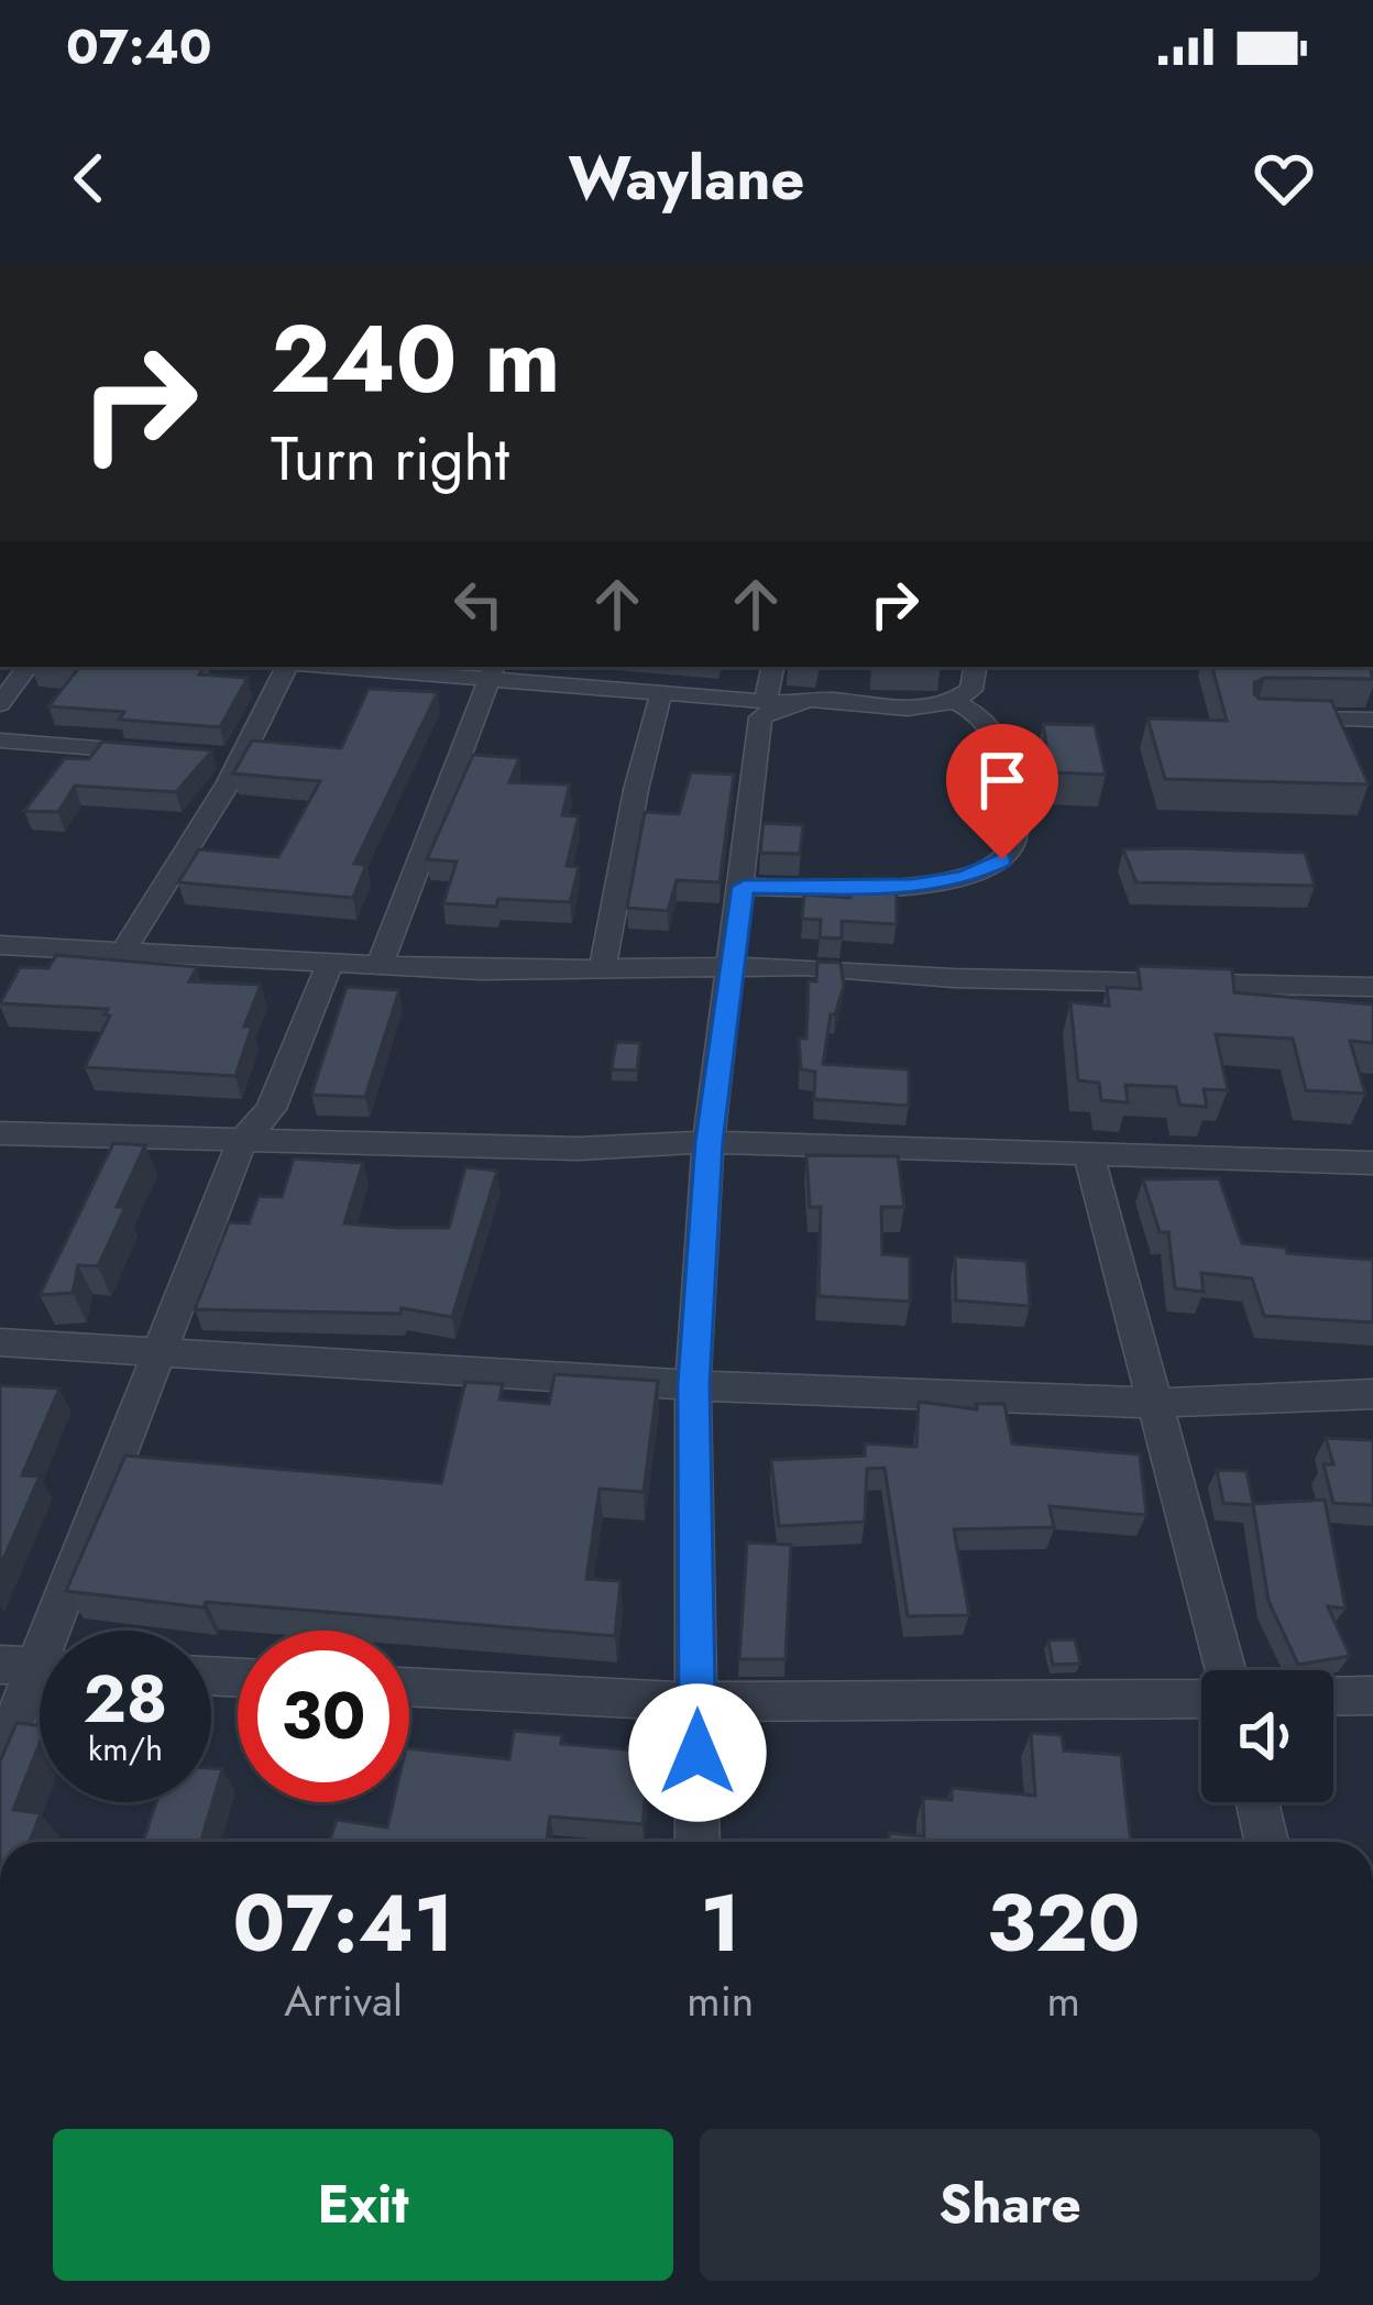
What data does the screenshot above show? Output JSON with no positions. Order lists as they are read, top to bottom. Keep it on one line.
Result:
{"page":{"status":"07:40","header":"Waylane","turn":["240 m","Turn right"],"speed":"28 km/h","limit":"30","eta":["07:41","Arrival","1","min","320","m"],"buttons":["Exit","Share"]}}
